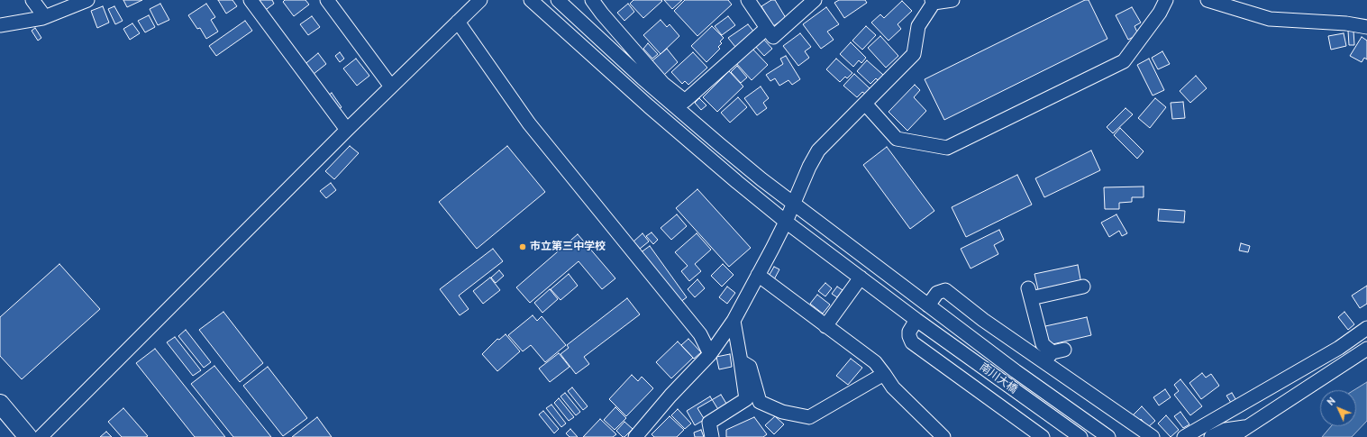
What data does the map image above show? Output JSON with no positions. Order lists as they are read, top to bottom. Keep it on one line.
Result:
{"streets":{"street":["南川大橋"]},"places":["市立第三中学校"],"north":"top left"}
